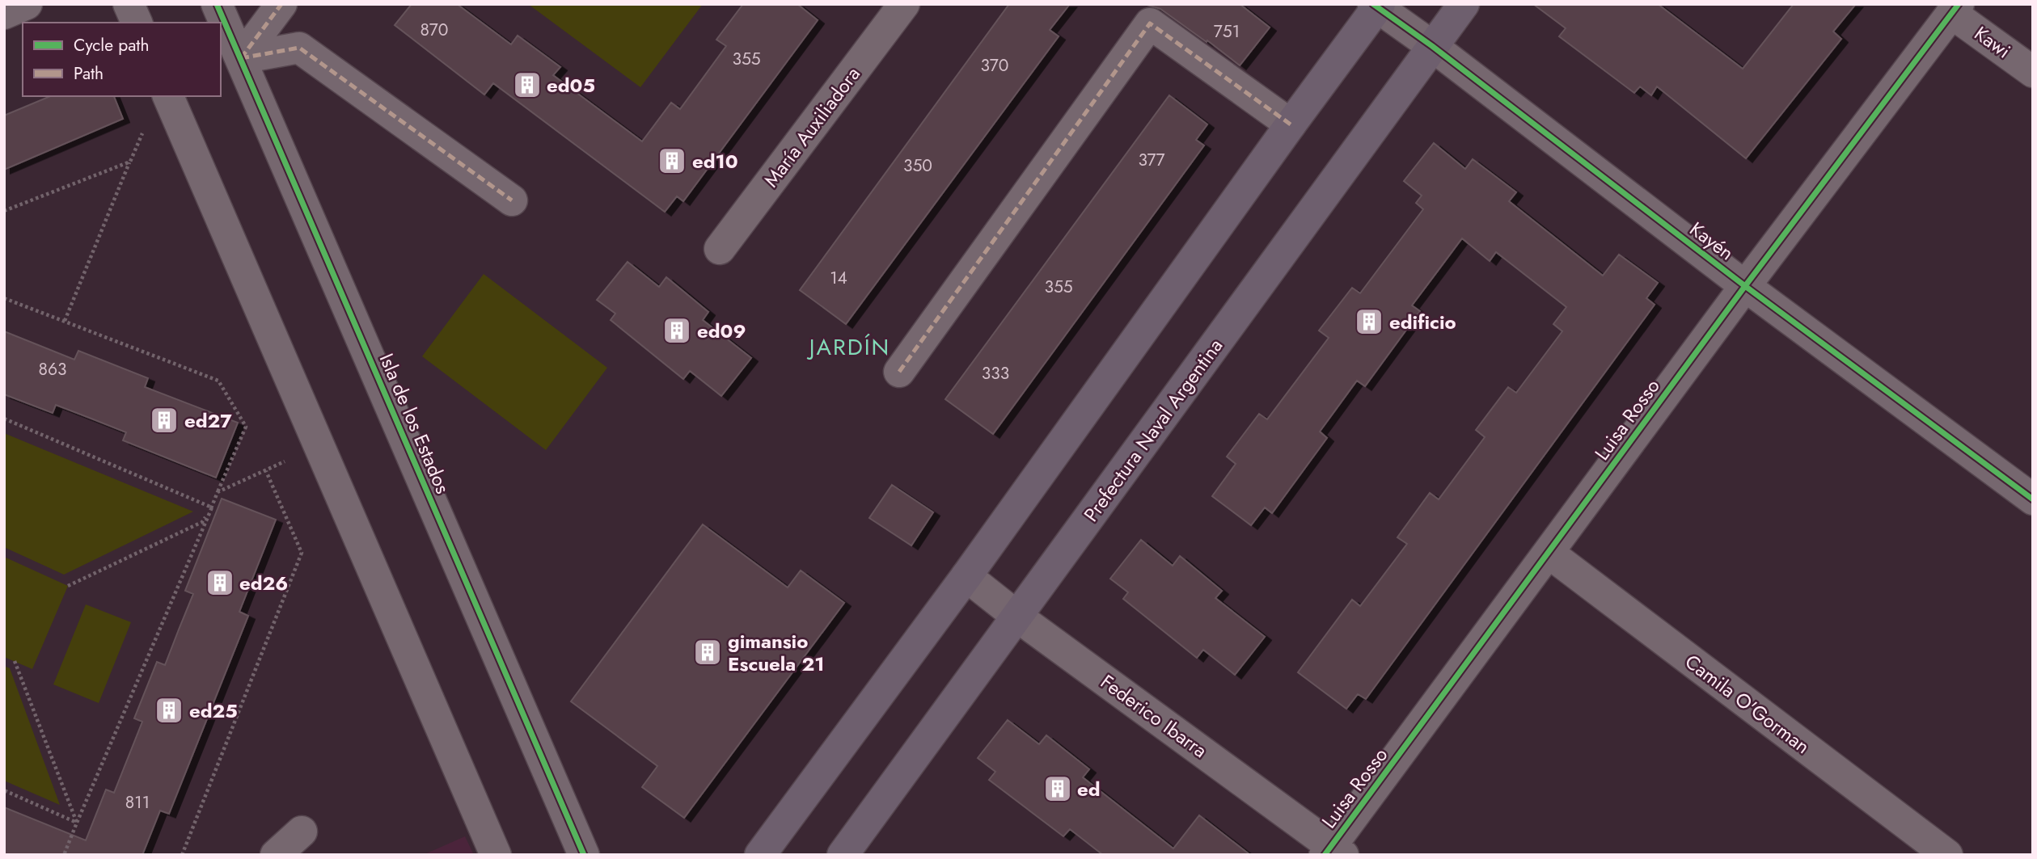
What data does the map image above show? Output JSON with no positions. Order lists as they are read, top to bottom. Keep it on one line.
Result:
{"streets":{"main road":["Prefectura Naval Argentina"],"street":["Kawi","María Auxiliadora","Kayén","Luisa Rosso","Isla de los Estados","Camila O'Gorman","Federico Ibarra"]},"crossings":[["Kawi","Luisa Rosso"],["Kayén","Luisa Rosso"],["Kayén","Prefectura Naval Argentina"],["Luisa Rosso","Camila O'Gorman"],["Luisa Rosso","Federico Ibarra"],["Prefectura Naval Argentina","Federico Ibarra"]],"districts":["JARDÍN"],"places":{"building":["ed05","ed10","edificio","ed09","ed27","ed26","gimansio Escuela 21","ed25","ed"]},"house_numbers":["870","751","355","370","377","350","14","355","863","333","811"],"legend":["Cycle path","Path"]}
